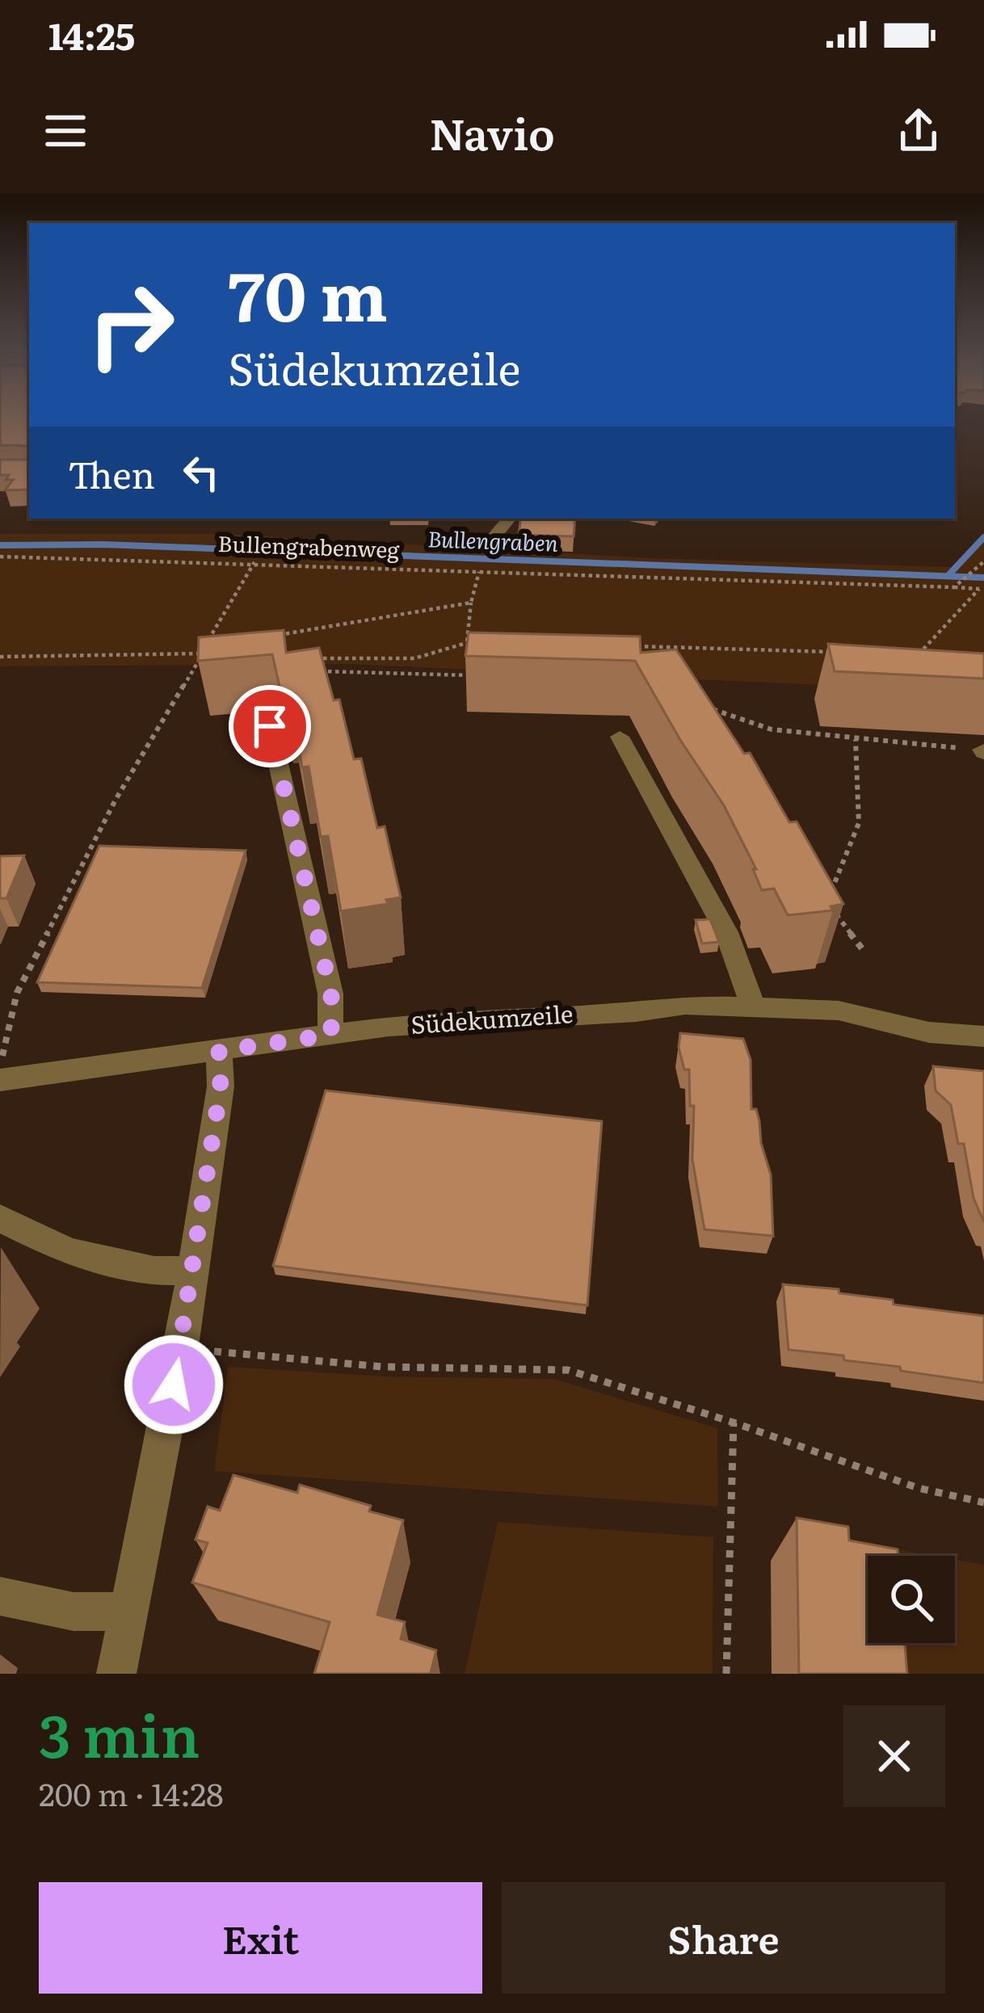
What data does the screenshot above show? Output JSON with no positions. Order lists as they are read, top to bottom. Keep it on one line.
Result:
{"streets":{"street":["Südekumzeile"],"path":["Bullengrabenweg"]},"water":["Bullengraben"],"page":{"status":"14:25","header":"Navio","turn":["70 m","Südekumzeile"],"then":"Then","heading":["3 min","200 m · 14:28"],"buttons":["Exit","Share"]}}
